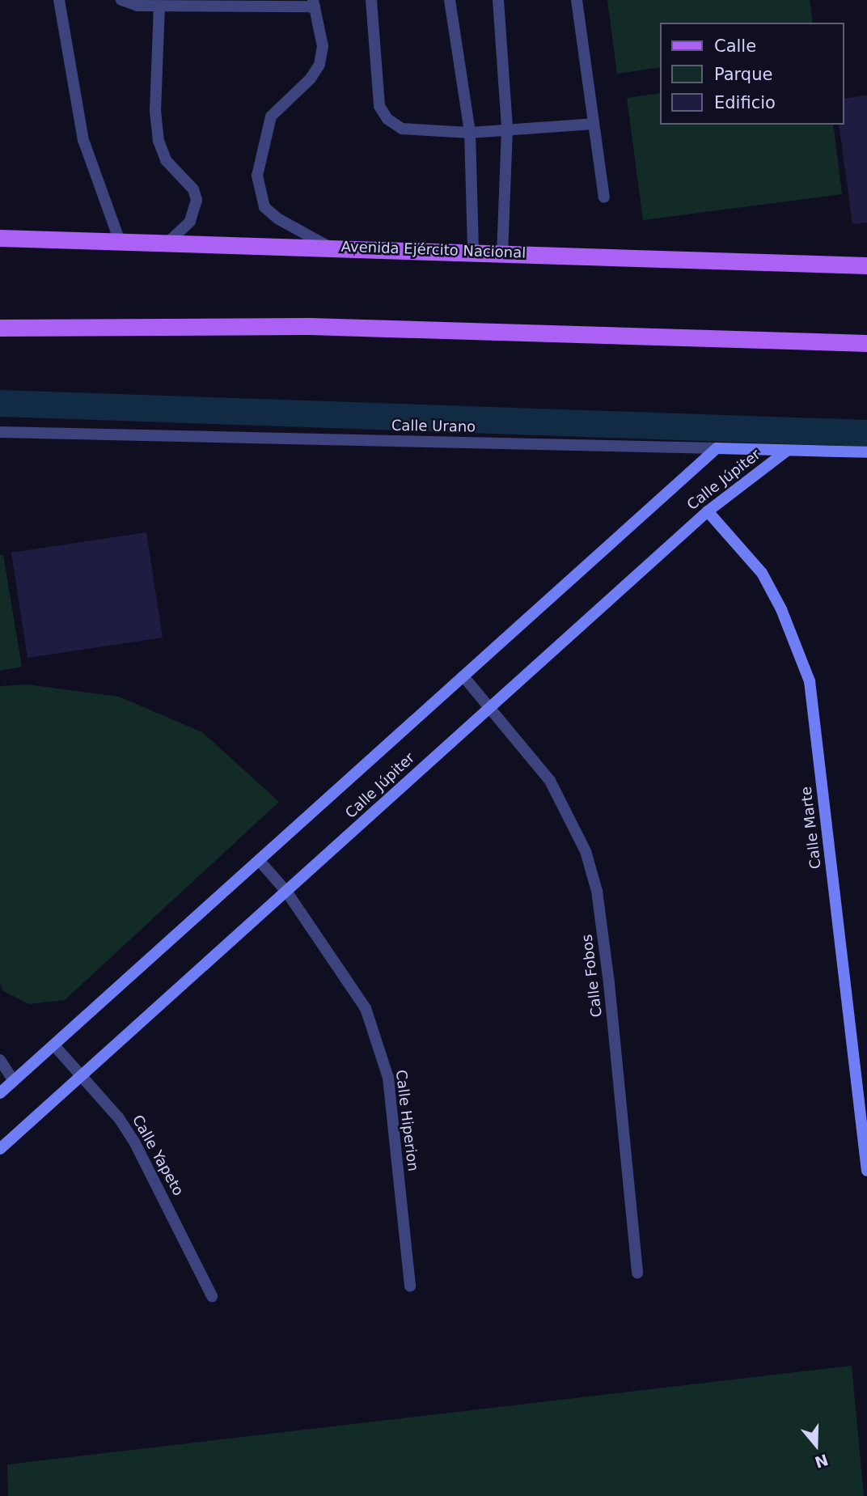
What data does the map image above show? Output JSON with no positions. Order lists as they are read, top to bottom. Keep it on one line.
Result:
{"streets":{"main road":["Avenida Ejército Nacional"],"street":["Calle Urano","Calle Júpiter","Calle Marte","Calle Fobos","Calle Hiperion","Calle Yapeto"]},"crossings":[["Calle Urano","Calle Júpiter"],["Calle Júpiter","Calle Marte"],["Calle Júpiter","Calle Fobos"],["Calle Júpiter","Calle Hiperion"],["Calle Júpiter","Calle Yapeto"]],"legend":["Calle","Parque","Edificio"],"north":"bottom"}
